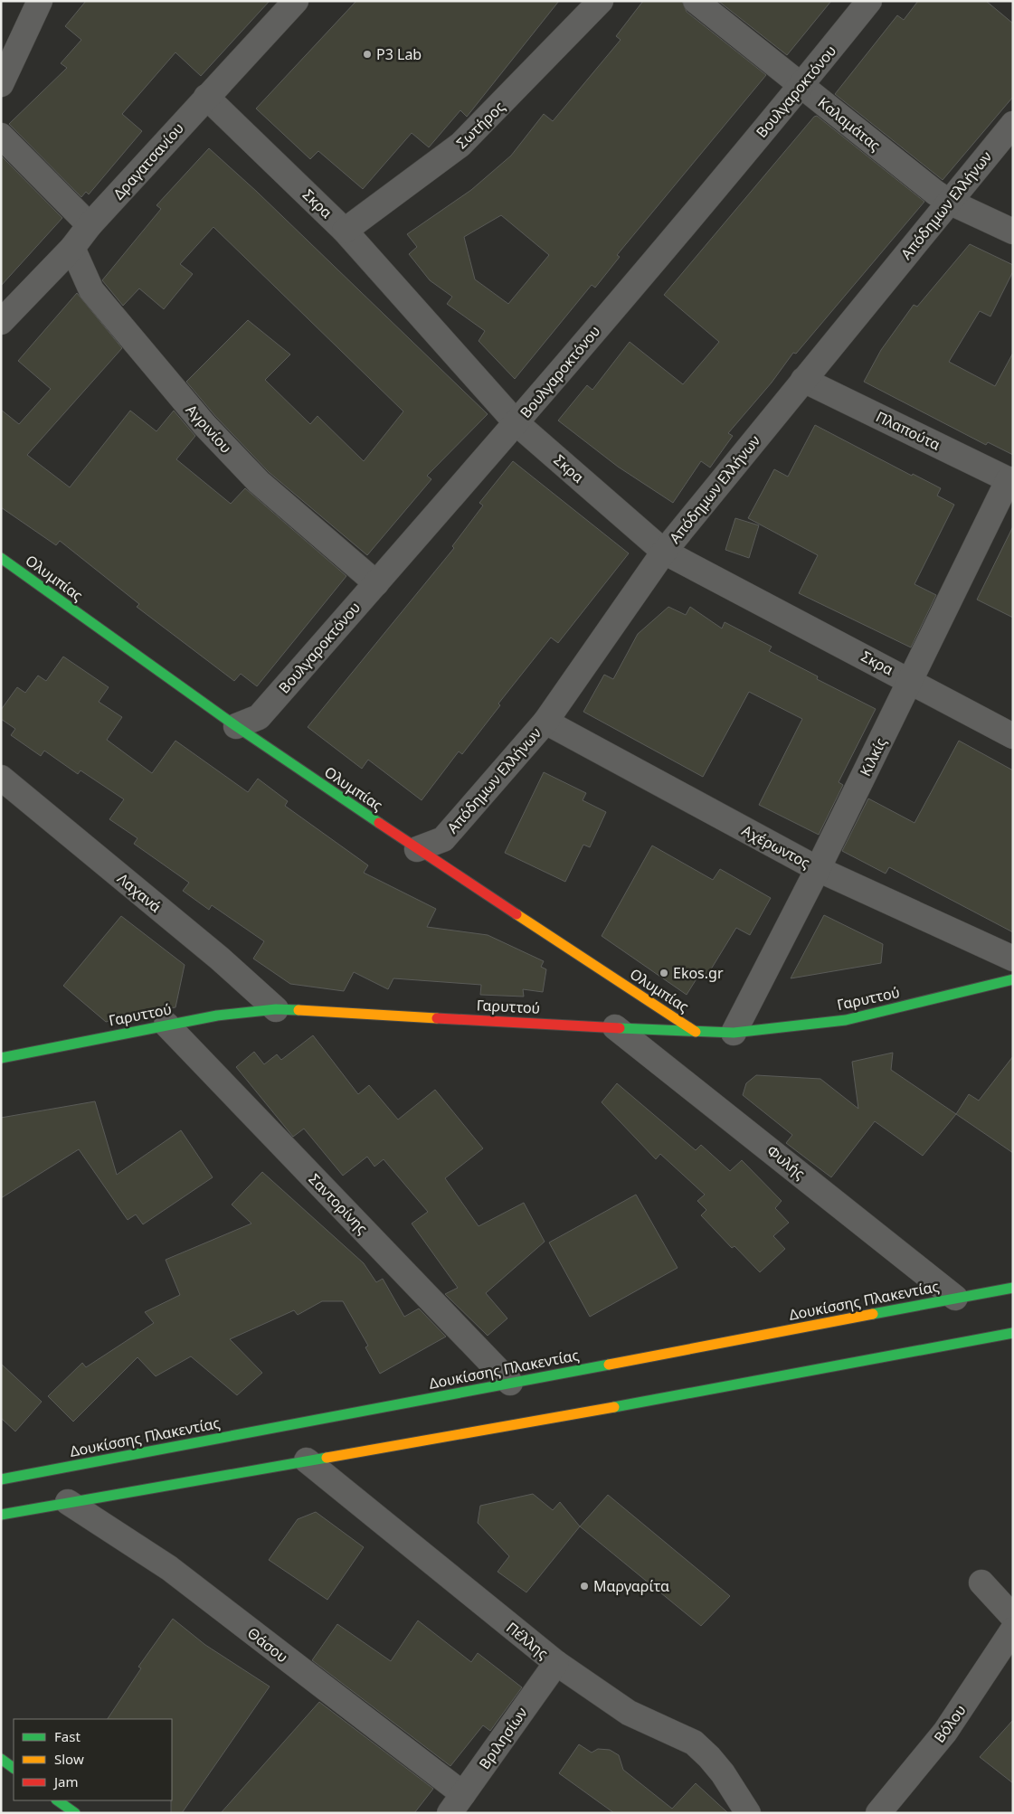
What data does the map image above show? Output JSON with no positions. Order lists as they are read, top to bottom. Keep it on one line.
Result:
{"streets":{"main road":["Ολυμπίας","Γαρυττού","Δουκίσσης Πλακεντίας"],"street":["Βουλγαροκτόνου","Καλαμάτας","Σωτήρος","Δραγατσανίου","Σκρα","Απόδημων Ελλήνων","Αγρινίου","Πλαπούτα","Κιλκίς","Αχέρωντος","Λαχανά","Φυλής","Σαντορίνης","Πέλλης","Θάσου","Βόλου","Βριλησίων"]},"crossings":[["Βουλγαροκτόνου","Καλαμάτας"],["Βουλγαροκτόνου","Σκρα"],["Βουλγαροκτόνου","Αγρινίου"],["Βουλγαροκτόνου","Ολυμπίας"],["Καλαμάτας","Απόδημων Ελλήνων"],["Σωτήρος","Σκρα"],["Δραγατσανίου","Σκρα"],["Δραγατσανίου","Αγρινίου"],["Σκρα","Απόδημων Ελλήνων"],["Σκρα","Κιλκίς"],["Απόδημων Ελλήνων","Πλαπούτα"],["Απόδημων Ελλήνων","Ολυμπίας"],["Απόδημων Ελλήνων","Αχέρωντος"],["Πλαπούτα","Κιλκίς"],["Ολυμπίας","Γαρυττού"],["Κιλκίς","Αχέρωντος"],["Κιλκίς","Γαρυττού"],["Λαχανά","Γαρυττού"],["Γαρυττού","Φυλής"],["Γαρυττού","Σαντορίνης"],["Φυλής","Δουκίσσης Πλακεντίας"],["Σαντορίνης","Δουκίσσης Πλακεντίας"],["Πέλλης","Βριλησίων"],["Θάσου","Βριλησίων"]],"places":["P3 Lab","Ekos.gr","Μαργαρίτα"],"legend":["Fast","Slow","Jam"]}
